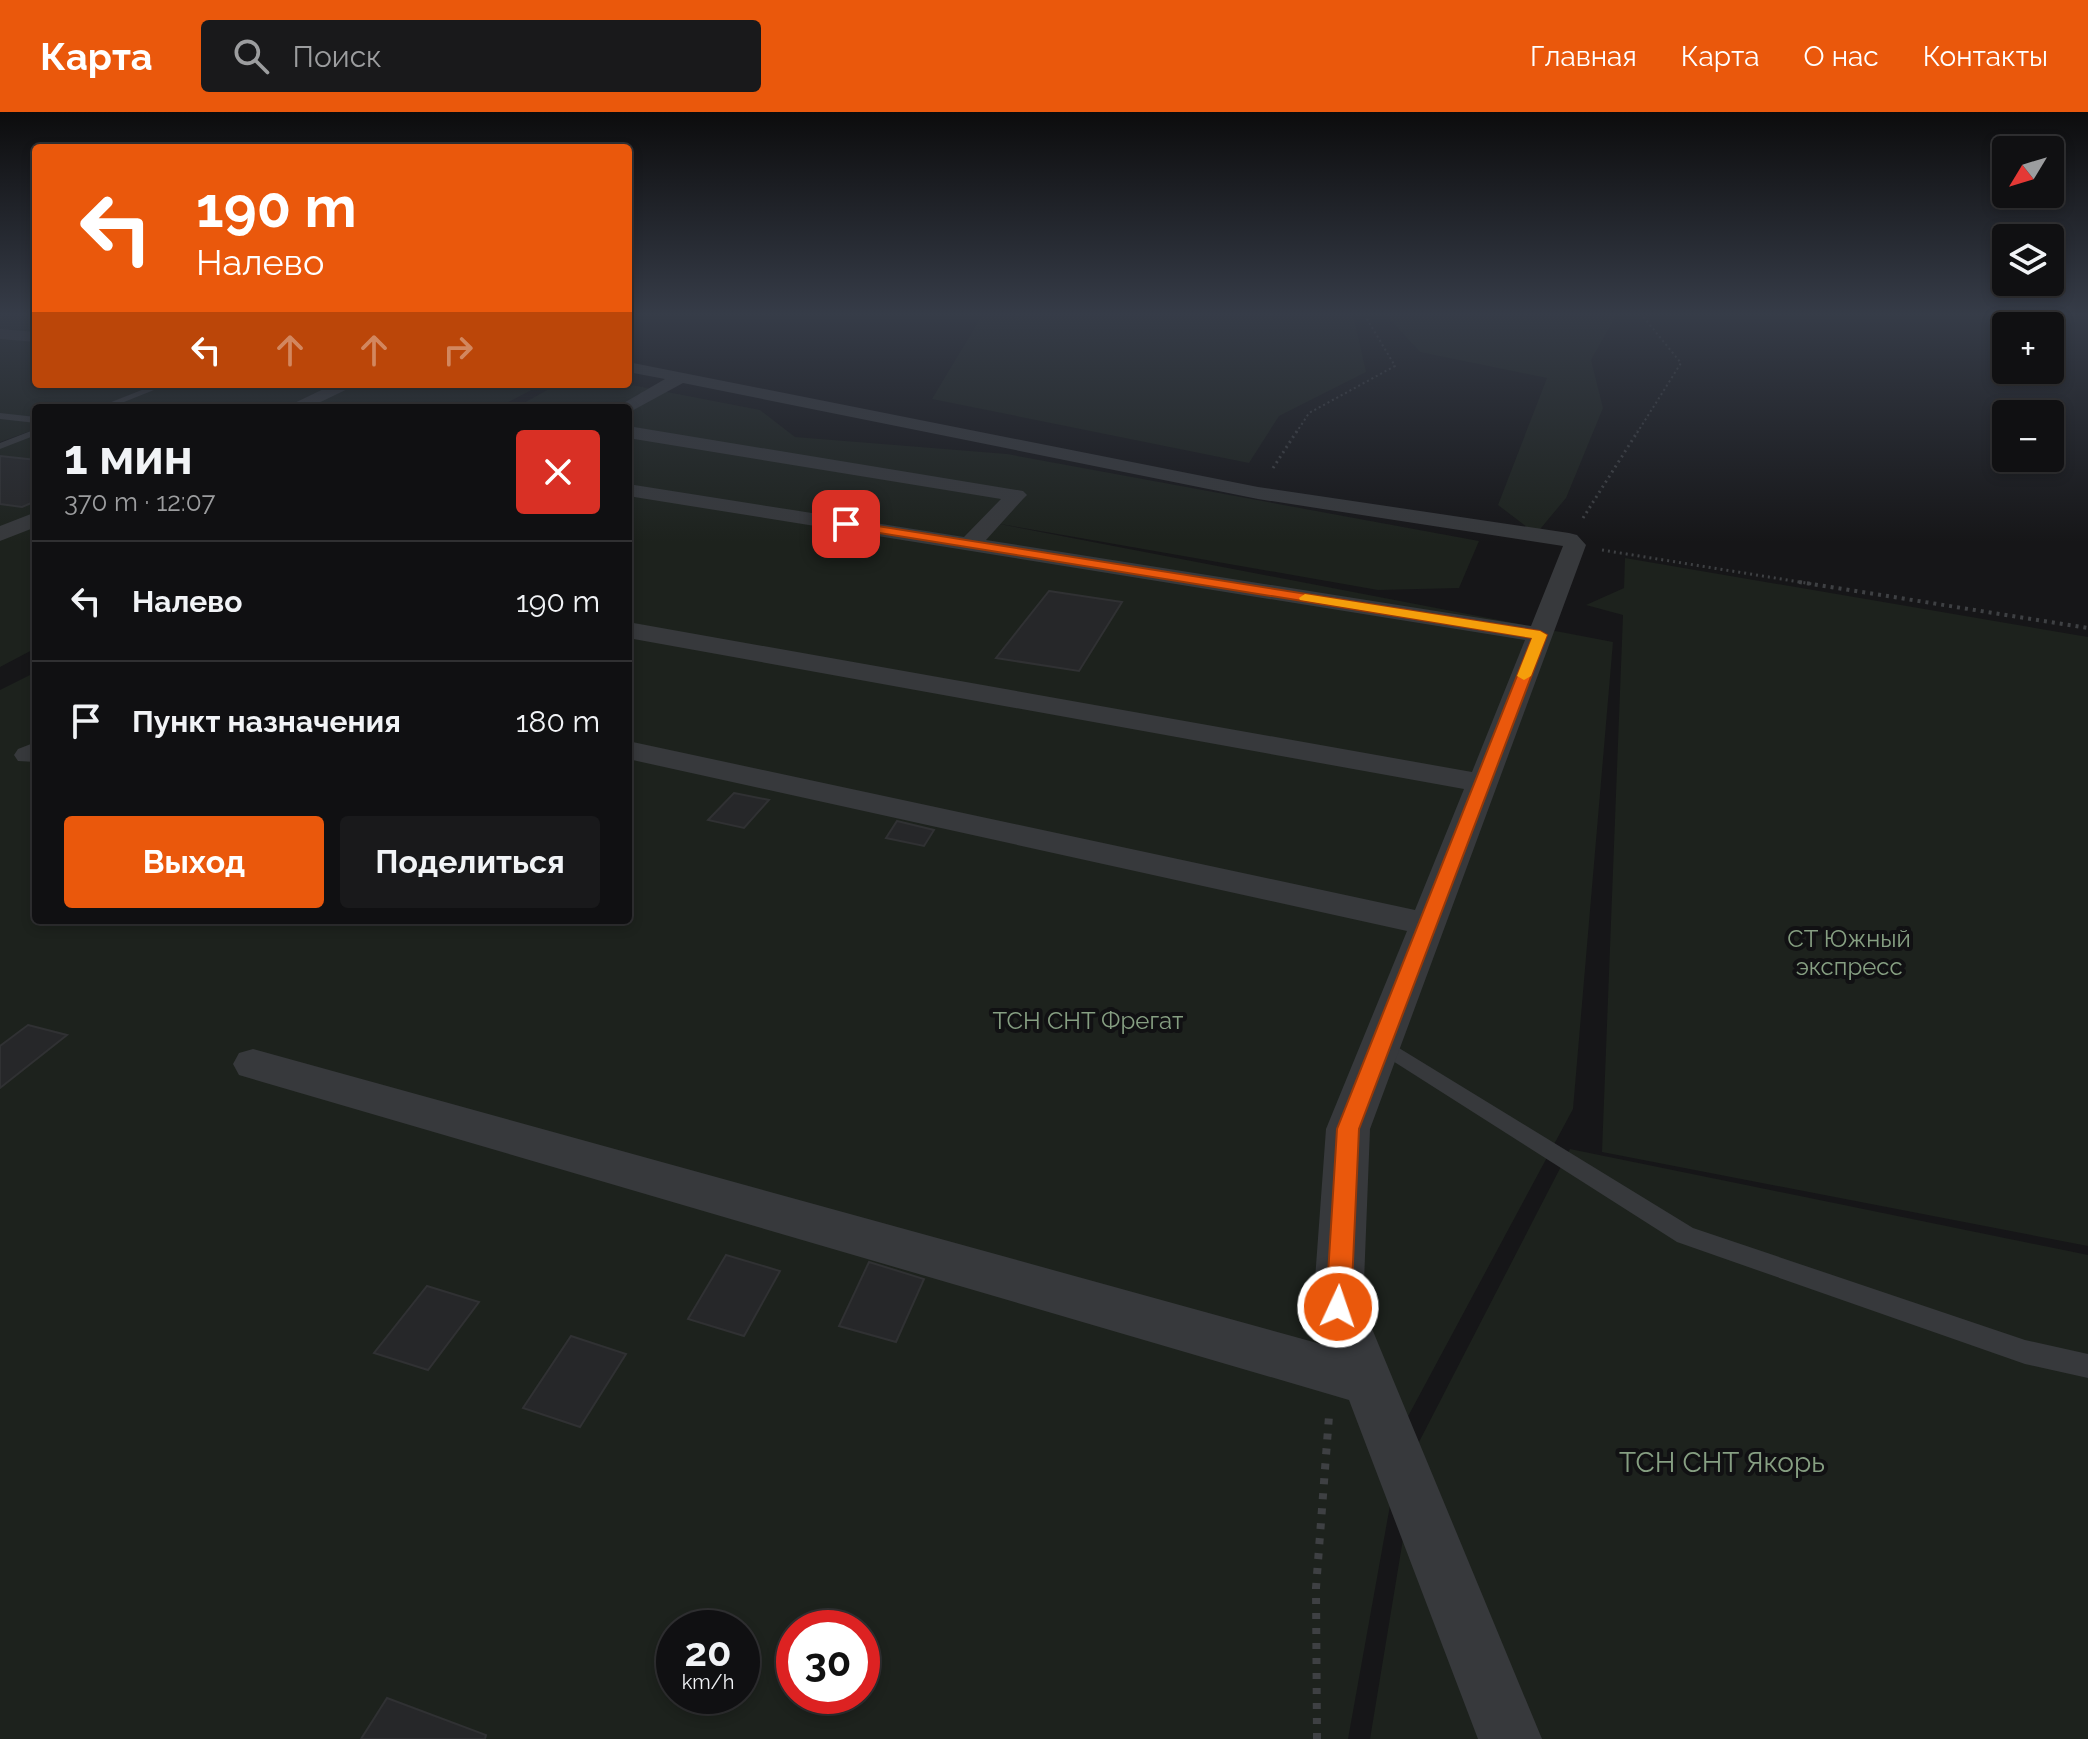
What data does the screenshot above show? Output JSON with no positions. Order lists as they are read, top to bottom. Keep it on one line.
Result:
{"parks":["СТ Южный экспресс","ТСН СНТ Фрегат","ТСН СНТ Якорь"],"north":"bottom left","page":{"header":"Карта","search":"Поиск","nav":["Главная","Карта","О нас","Контакты"],"map_buttons":["+","−"],"turn":["190 m","Налево"],"heading":["1 мин","370 m · 12:07"],"list":[{"name":"Налево","value":"190 m"},{"name":"Пункт назначения","value":"180 m"}],"buttons":["Выход","Поделиться"],"speed":"20 km/h","limit":"30"}}
